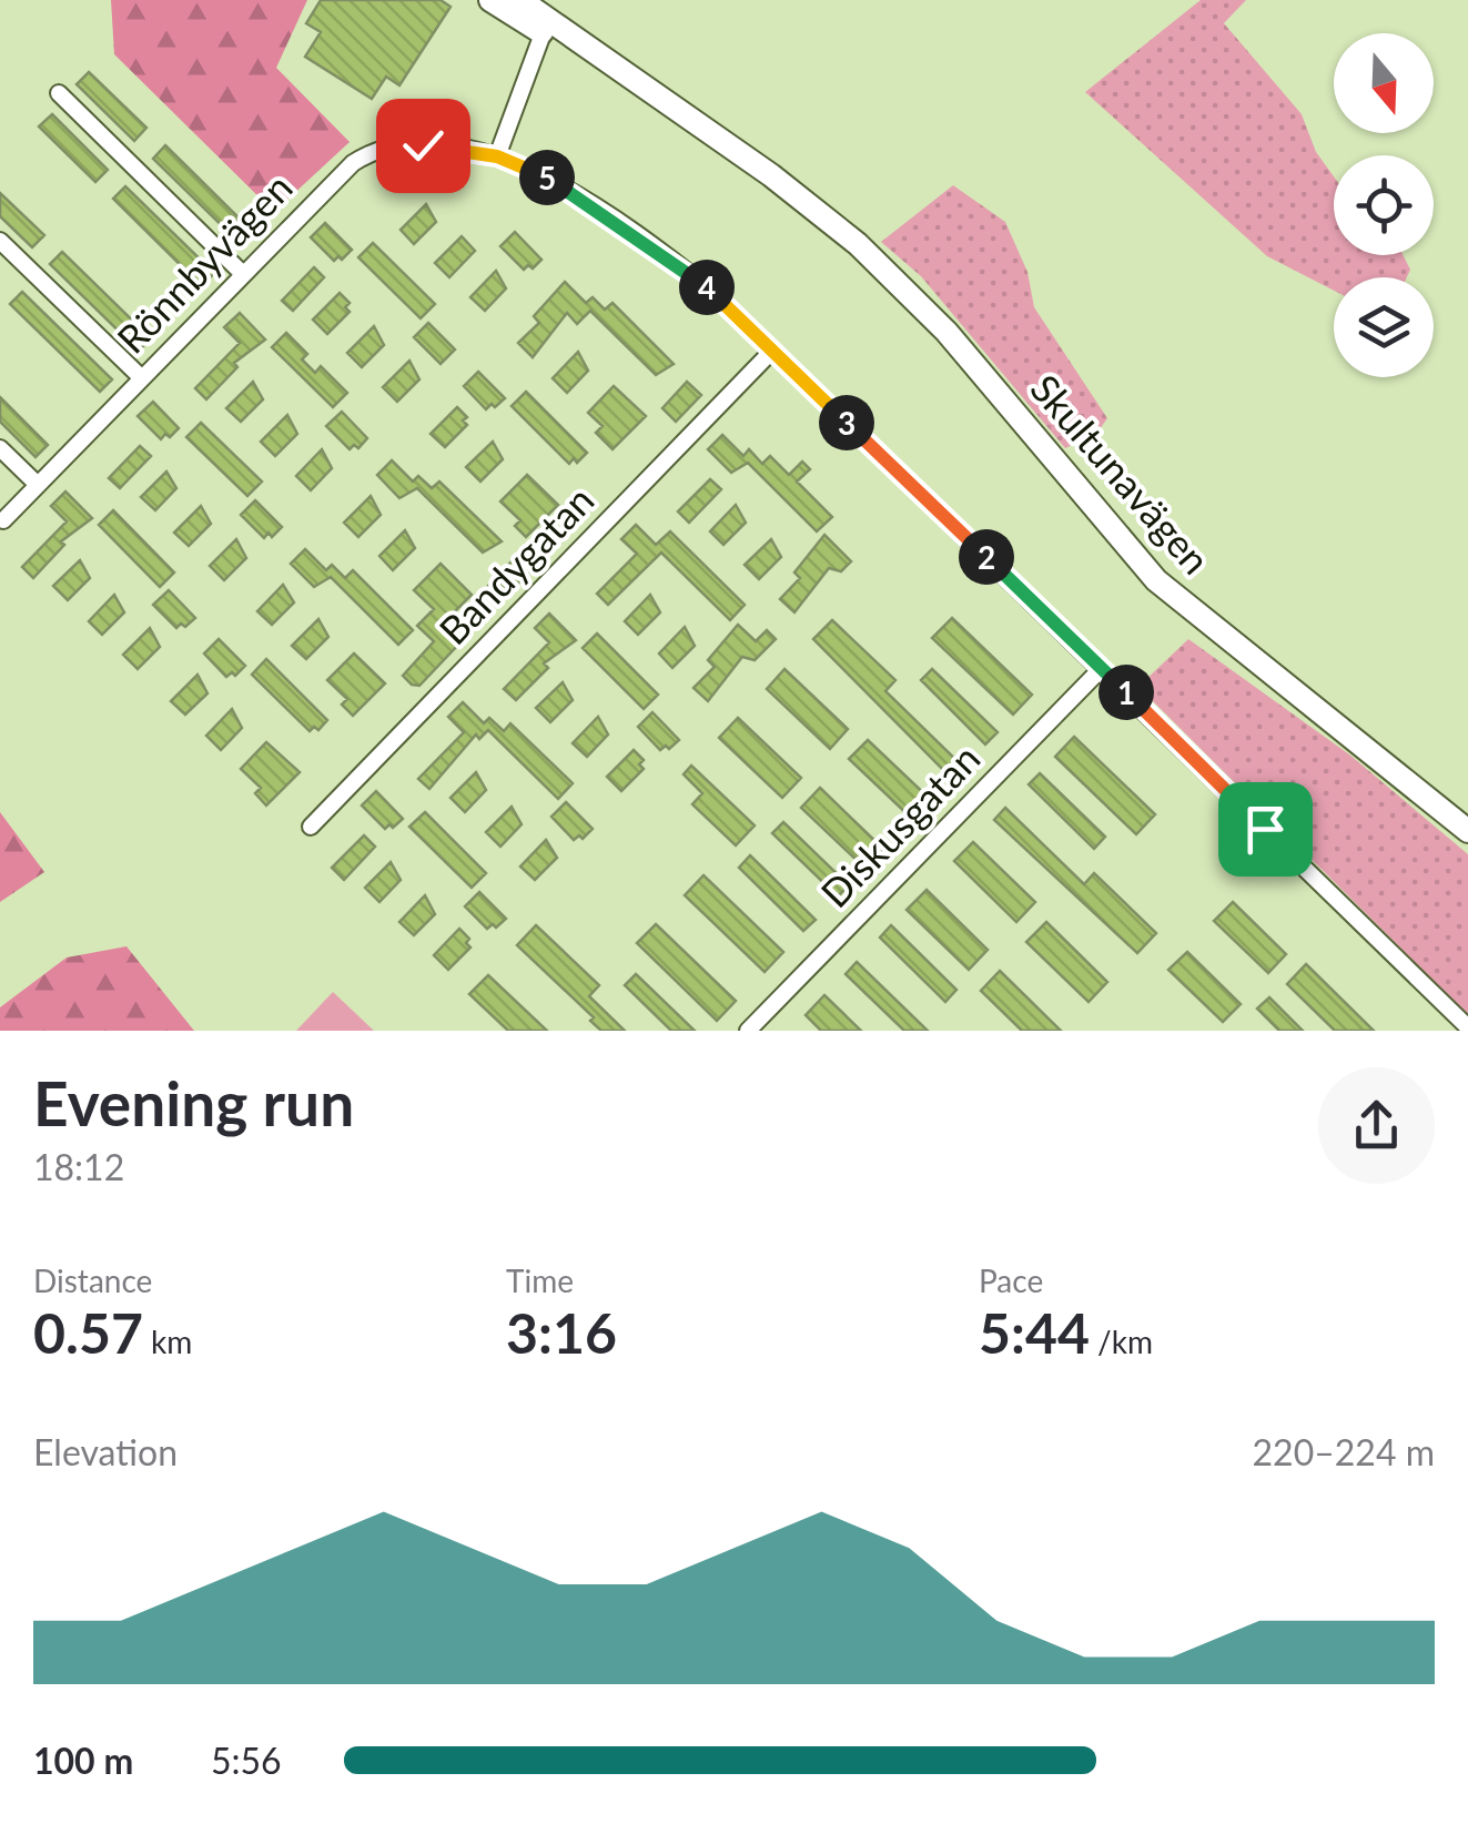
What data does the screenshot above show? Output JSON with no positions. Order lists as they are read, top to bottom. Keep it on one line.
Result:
{"streets":{"main road":["Skultunavägen"],"street":["Rönnbyvägen","Bandygatan","Diskusgatan"]},"crossings":[["Rönnbyvägen","Bandygatan"],["Rönnbyvägen","Diskusgatan"]],"north":"bottom","page":{"pins":["5","4","3","2","1"],"heading":["Evening run","18:12"],"stats":[["Distance","0.57 km"],["Time","3:16"],["Pace","5:44 /km"]],"chart":["Elevation","220–224 m"],"list":[{"name":"100 m","note":"5:56"}]}}
